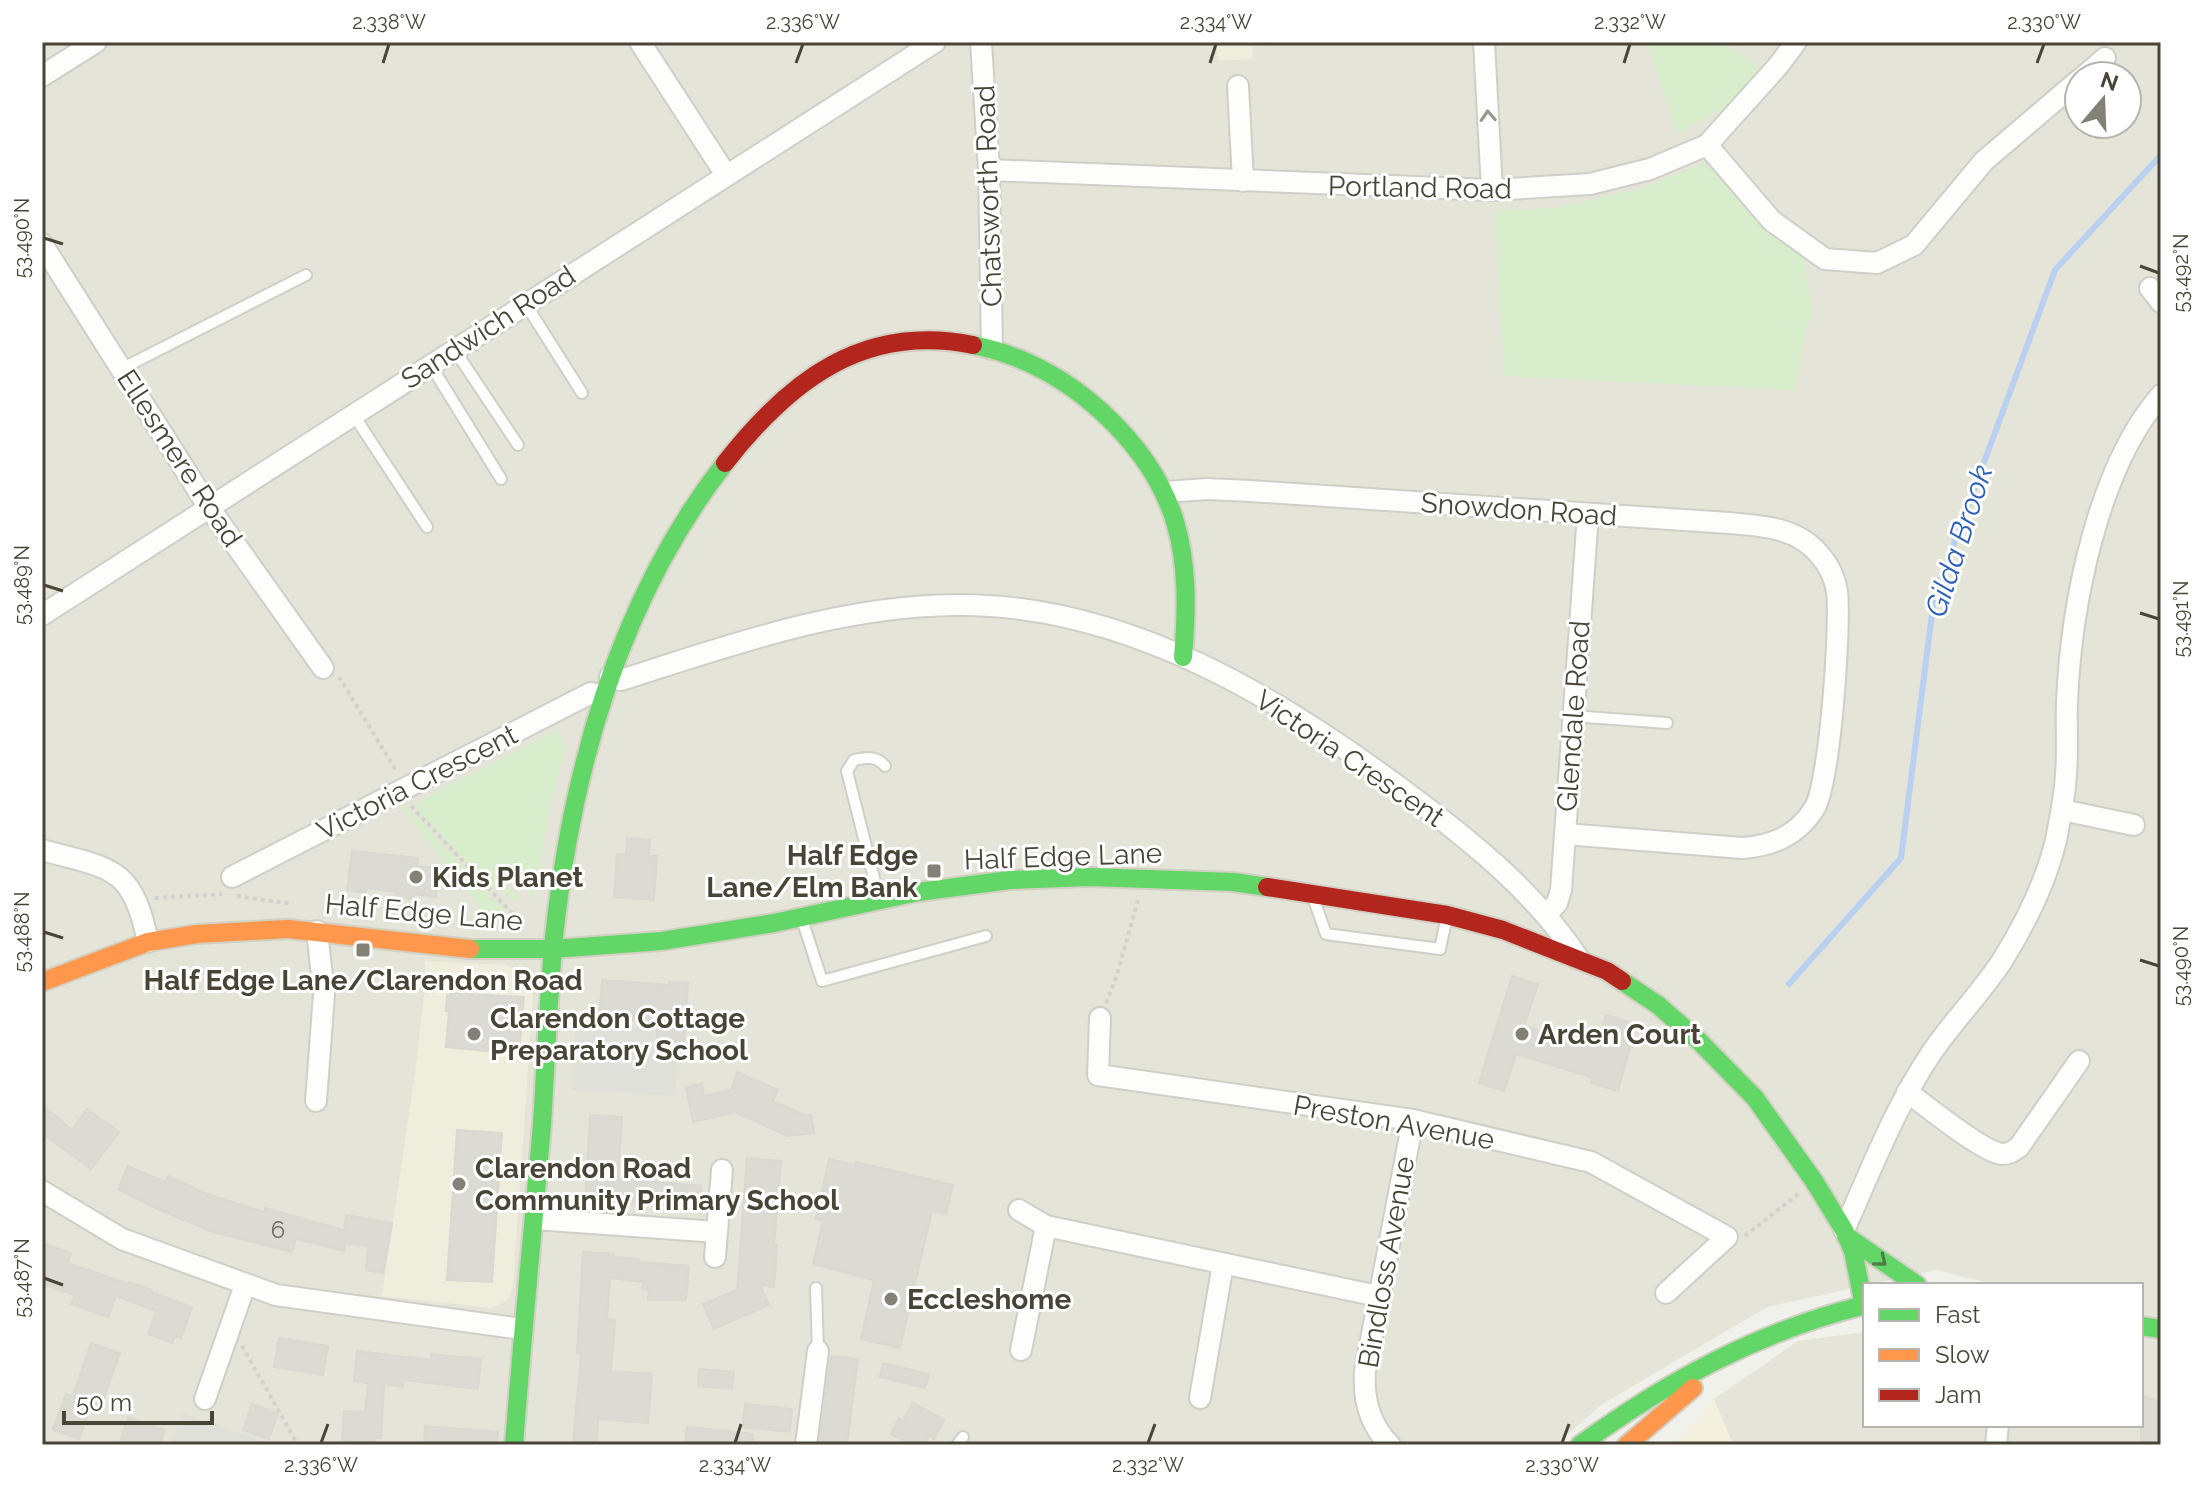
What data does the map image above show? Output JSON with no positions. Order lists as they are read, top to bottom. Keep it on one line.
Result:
{"streets":{"main road":["Half Edge Lane"],"street":["Portland Road","Chatsworth Road","Sandwich Road","Ellesmere Road","Snowdon Road","Glendale Road","Victoria Crescent","Preston Avenue","Bindloss Avenue"]},"crossings":[["Portland Road","Chatsworth Road"],["Sandwich Road","Ellesmere Road"],["Snowdon Road","Glendale Road"],["Glendale Road","Victoria Crescent"],["Victoria Crescent","Half Edge Lane"],["Preston Avenue","Bindloss Avenue"]],"water":["Gilda Brook"],"places":{"transit":["Half Edge Lane/Elm Bank","Half Edge Lane/Clarendon Road"],"other":["Kids Planet","Clarendon Cottage Preparatory School","Arden Court","Clarendon Road Community Primary School","Eccleshome"]},"house_numbers":["6"],"legend":["Fast","Slow","Jam"],"scale_bar":"50 m","north":"top","coordinates":["2.338°W","2.336°W","2.334°W","2.332°W","2.330°W","53.490°N","53.492°N","53.489°N","53.491°N","53.488°N","53.487°N"]}
